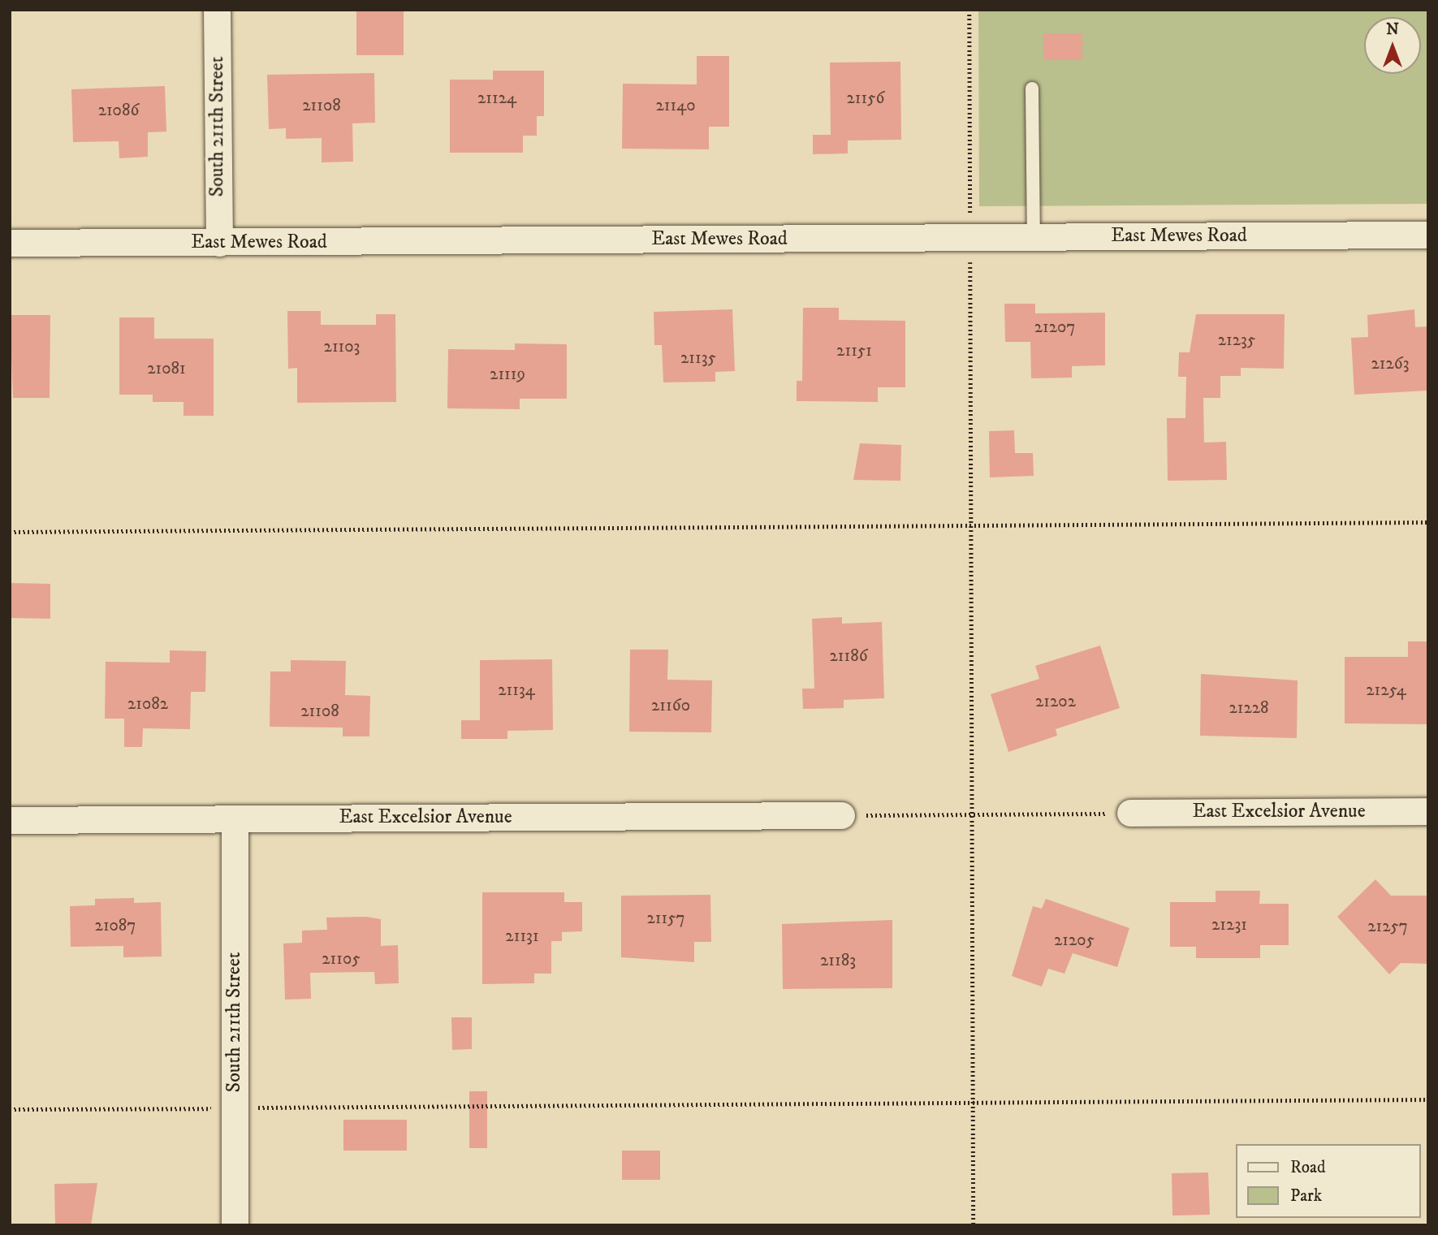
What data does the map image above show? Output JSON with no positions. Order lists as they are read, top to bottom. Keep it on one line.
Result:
{"streets":{"street":["South 211th Street","East Mewes Road","East Excelsior Avenue"]},"crossings":[["South 211th Street","East Mewes Road"],["South 211th Street","East Excelsior Avenue"]],"house_numbers":["21124","21156","21108","21140","21086","21207","21235","21103","21151","21135","21263","21081","21119","21186","21134","21254","21202","21082","21160","21228","21108","21157","21231","21087","21257","21131","21205","21105","21183"],"legend":["Road","Park"],"north":"top"}
